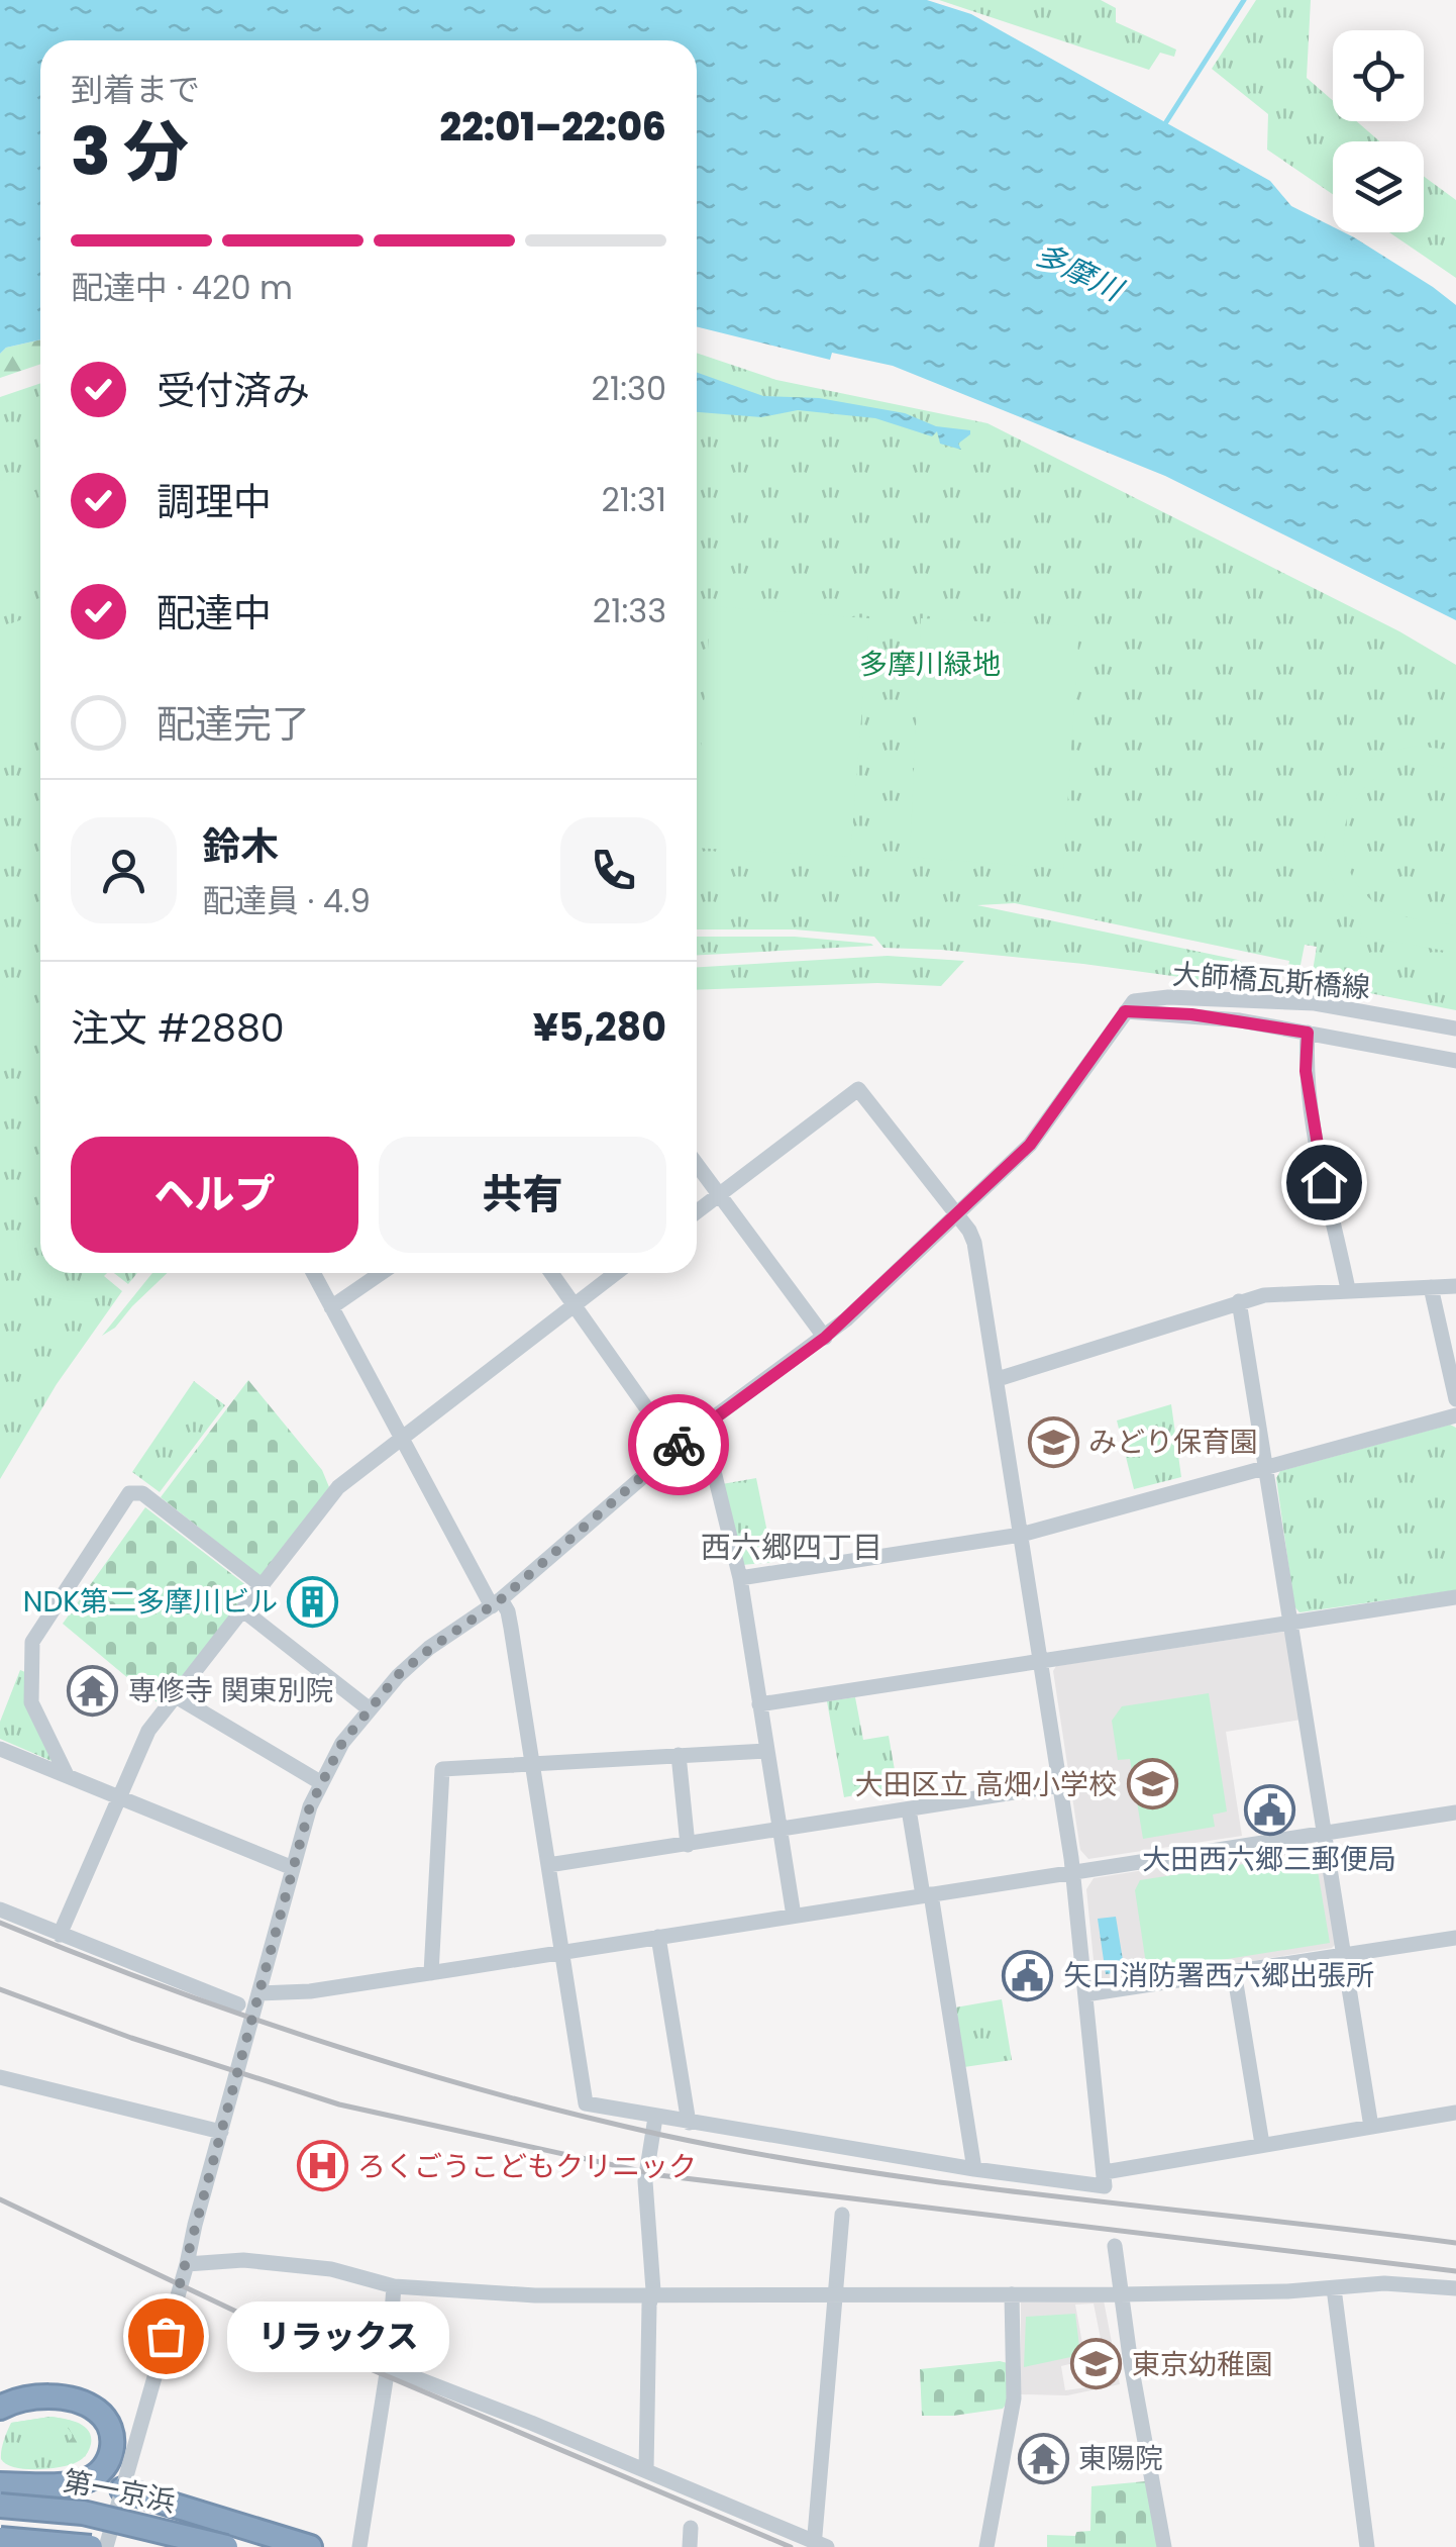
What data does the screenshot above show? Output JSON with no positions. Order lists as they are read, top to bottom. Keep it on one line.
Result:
{"streets":{"highway":["第一京浜"],"street":["大師橋瓦斯橋線"]},"districts":["西六郷四丁目"],"water":["多摩川"],"parks":["多摩川緑地"],"places":{"school or university":["みどり保育園","大田区立 高畑小学校","東京幼稚園"],"building":["NDK第二多摩川ビル"],"temple":["専修寺 関東別院","東陽院"],"public building":["大田西六郷三郵便局","矢口消防署西六郷出張所"],"hospital":["ろくごうこどもクリニック"],"other":["リラックス"]},"page":{"heading":["3 分","到着まで","22:01–22:06"],"panel":["鈴木","配達員 · 4.9","注文 #2880","¥5,280"],"bar":"配達中 · 420 m","list":[["受付済み","21:30"],["調理中","21:31"],["配達中","21:33"],"配達完了"],"buttons":["ヘルプ","共有"],"bubble":"リラックス"}}
